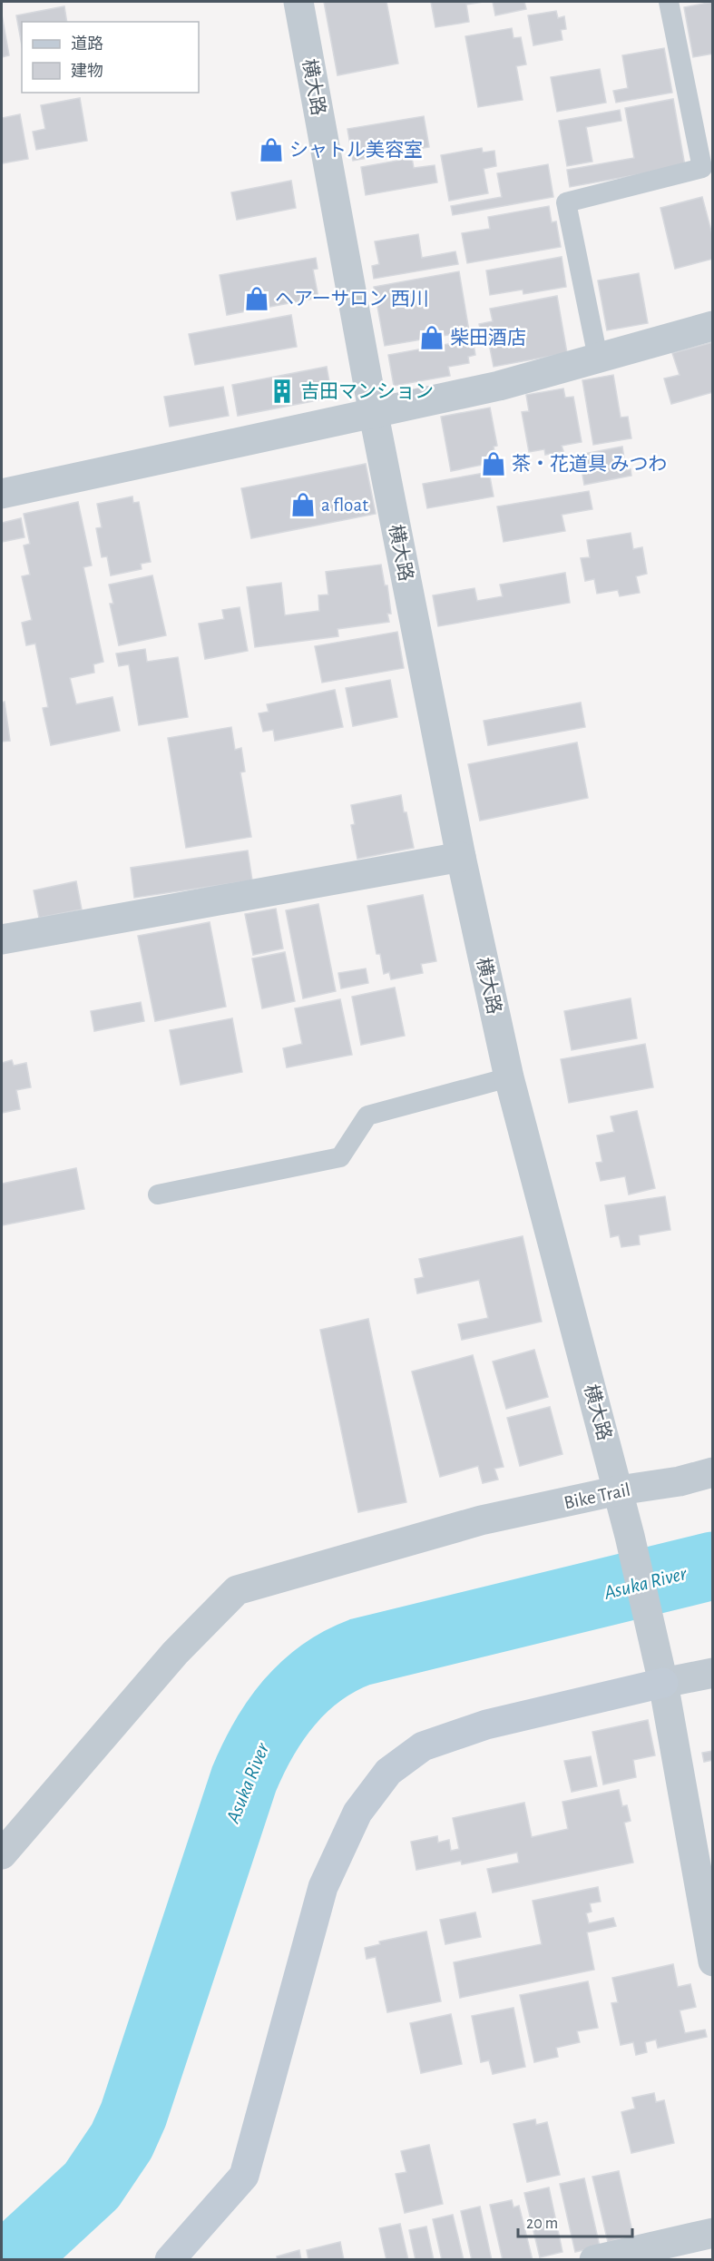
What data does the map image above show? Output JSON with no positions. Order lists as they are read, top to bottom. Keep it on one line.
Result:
{"streets":{"street":["横大路","Bike Trail"]},"crossings":[["横大路","Bike Trail"]],"water":["Asuka River"],"places":{"shop":["シャトル美容室","ヘアーサロン 西川","柴田酒店","茶・花道具 みつわ","a float"],"building":["吉田マンション"]},"legend":["道路","建物"],"scale_bar":"20 m"}
